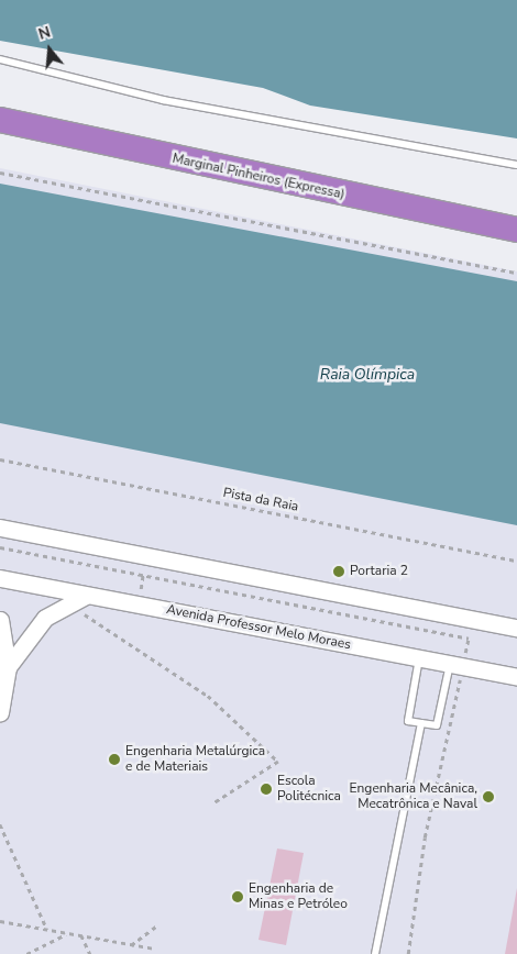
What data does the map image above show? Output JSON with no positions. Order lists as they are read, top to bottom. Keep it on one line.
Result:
{"streets":{"highway":["Marginal Pinheiros (Expressa)"],"street":["Avenida Professor Melo Moraes"],"path":["Pista da Raia"]},"water":["Raia Olímpica"],"places":["Portaria 2","Engenharia Metalúrgica e de Materiais","Escola Politécnica","Engenharia Mecânica, Mecatrônica e Naval","Engenharia de Minas e Petróleo"],"north":"top"}
